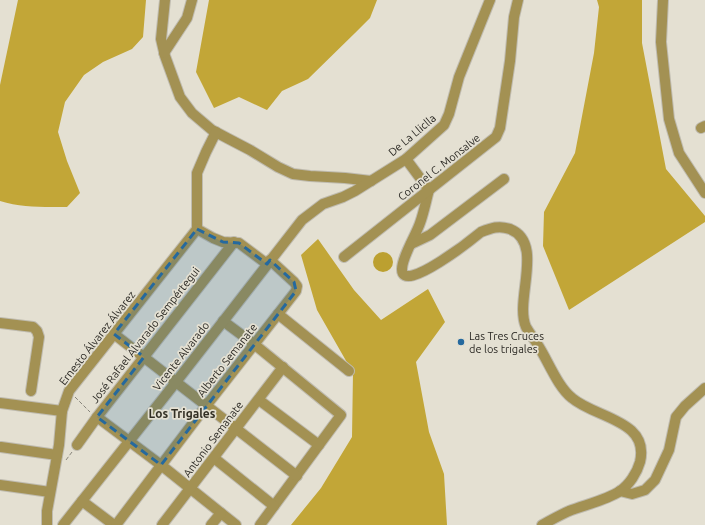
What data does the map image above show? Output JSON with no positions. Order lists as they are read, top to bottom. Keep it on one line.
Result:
{"streets":{"street":["De La Lliclla","Coronel C. Monsalve","José Rafael Alvarado Sempértegui","Ernesto Álvarez Álvarez","Vicente Alvarado","Alberto Semanate","Antonio Semanate"]},"crossings":[["De La Lliclla","Vicente Alvarado"],["Vicente Alvarado","Alberto Semanate"]],"districts":["Los Trigales"],"places":["Las Tres Cruces de los trigales"]}
